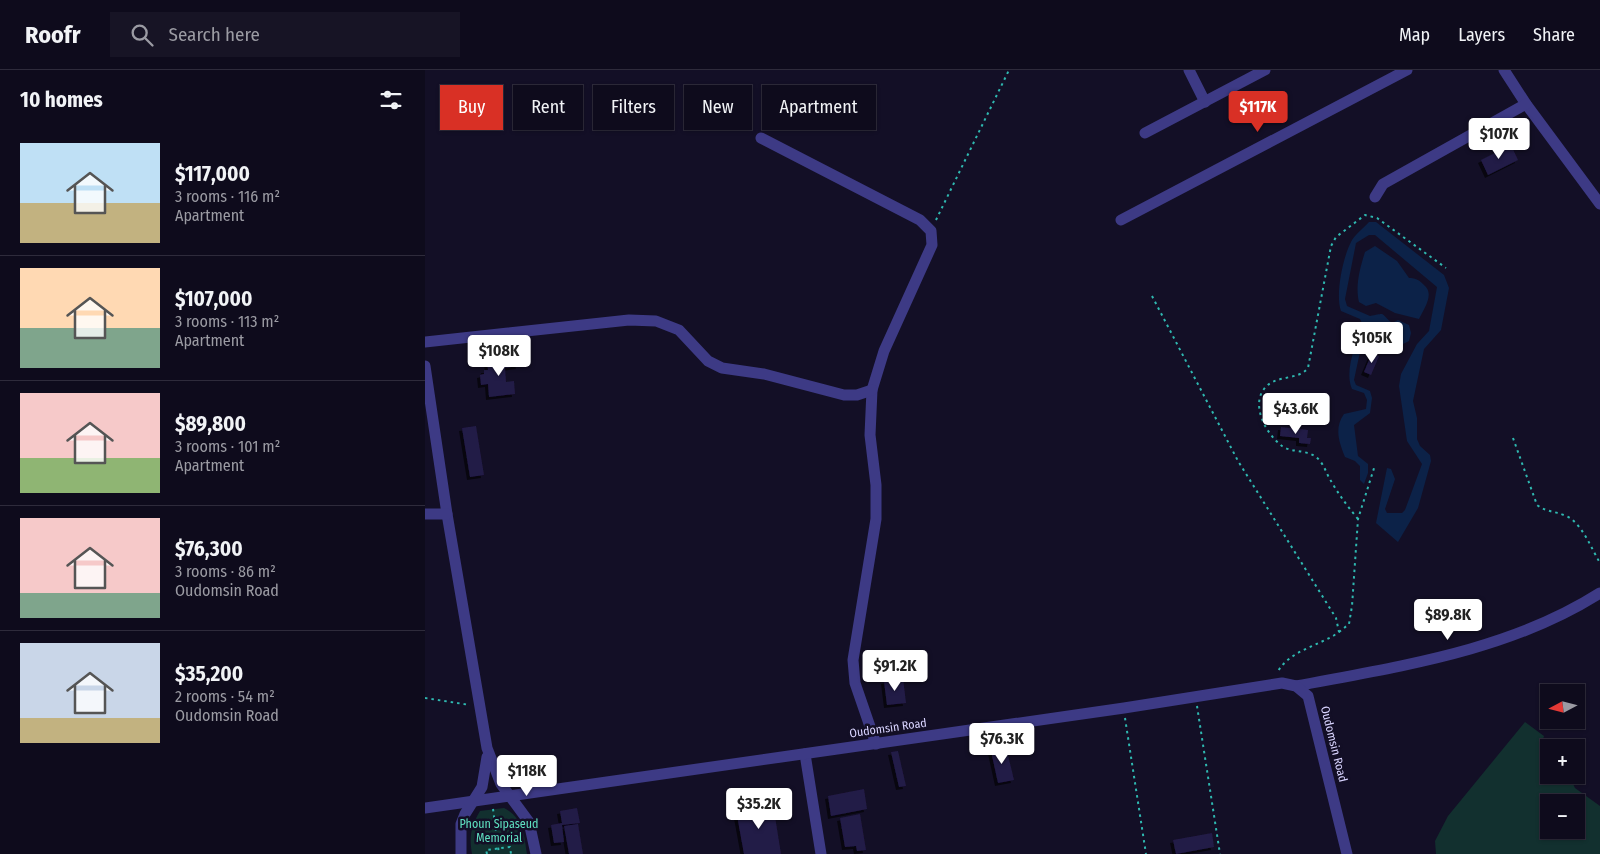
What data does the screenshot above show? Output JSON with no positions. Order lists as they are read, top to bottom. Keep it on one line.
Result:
{"streets":{"street":["Oudomsin Road"]},"parks":["Phoun Sipaseud Memorial"],"north":"left","page":{"header":"Roofr","search":"Search here","nav":["Map","Layers","Share"],"heading":"10 homes","chip":["Buy","Rent","Filters","New","Apartment"],"price":["$117K","$107K","$105K","$108K","$43.6K","$89.8K","$91.2K","$76.3K","$118K","$35.2K"],"list":[{"name":"$117,000","note":"3 rooms · 116 m² · Apartment"},{"name":"$107,000","note":"3 rooms · 113 m² · Apartment"},{"name":"$89,800","note":"3 rooms · 101 m² · Apartment"},{"name":"$76,300","note":"3 rooms · 86 m² · Oudomsin Road"},{"name":"$35,200","note":"2 rooms · 54 m² · Oudomsin Road"}],"map_buttons":["+","−"]}}
